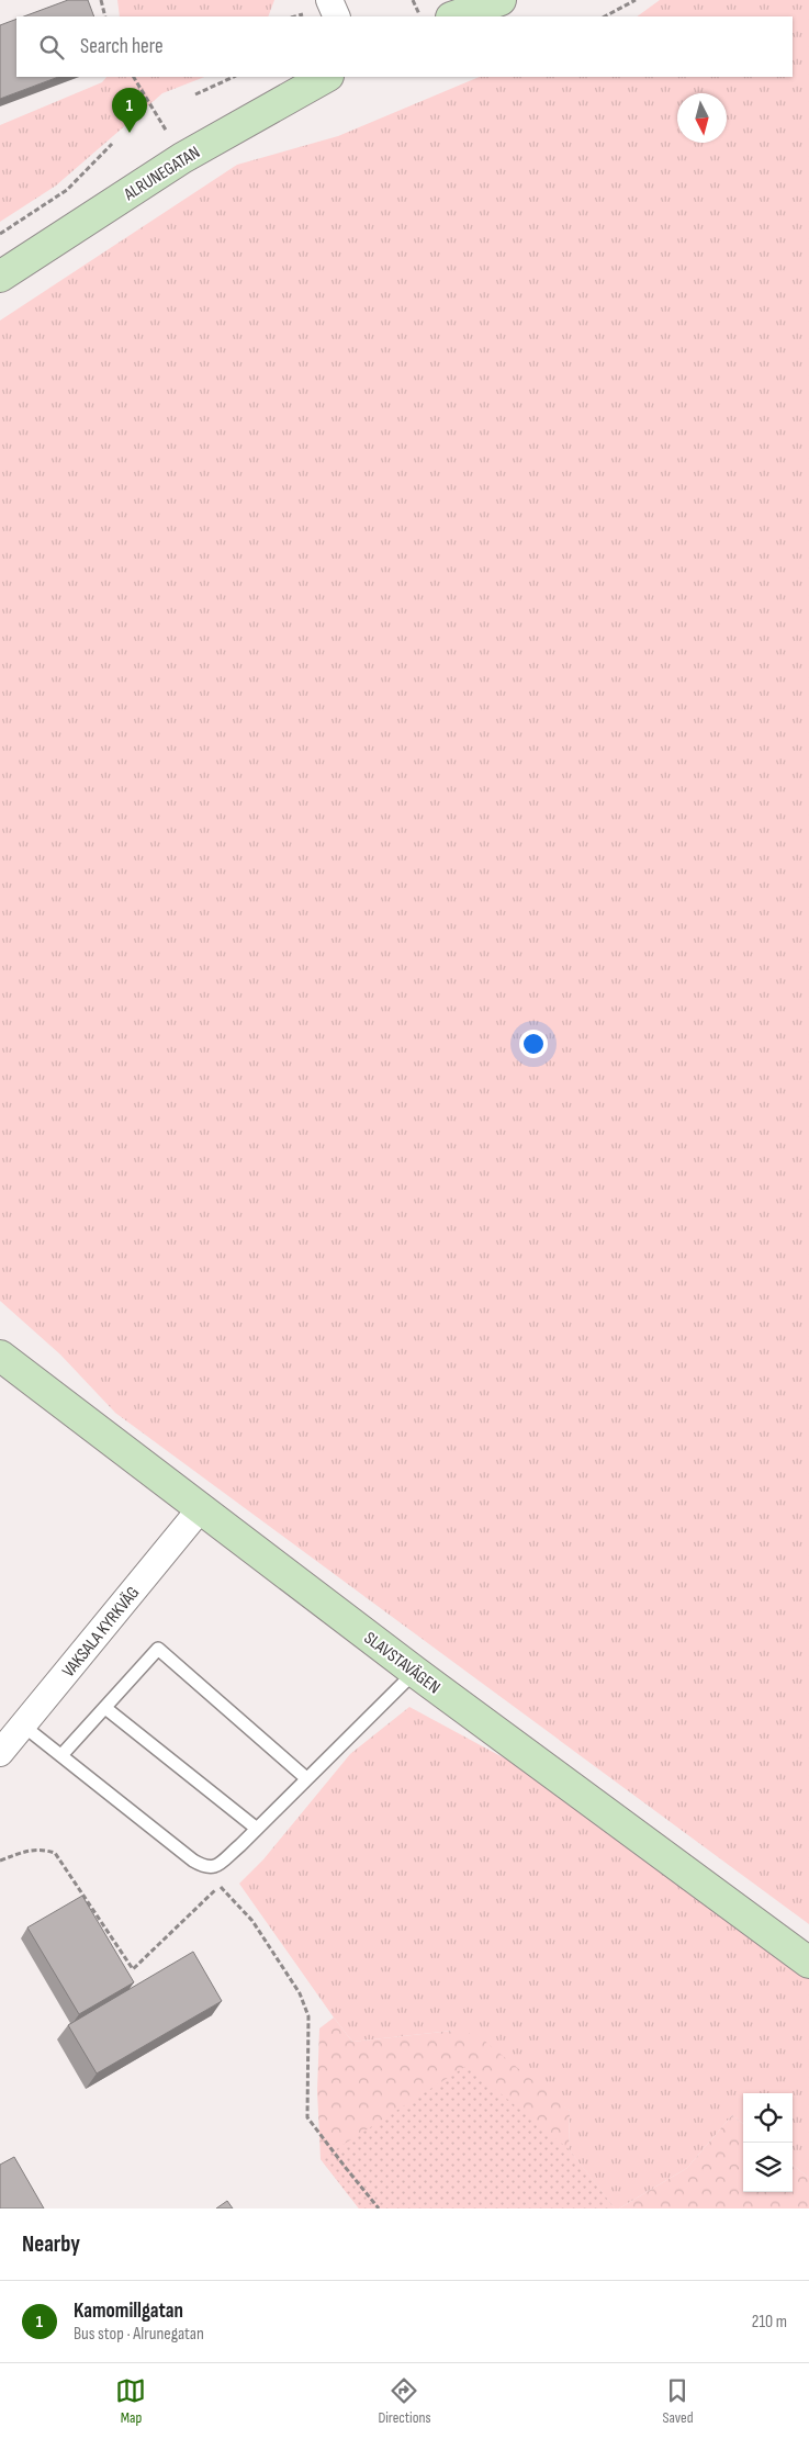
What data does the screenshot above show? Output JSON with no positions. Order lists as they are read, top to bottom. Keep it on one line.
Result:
{"streets":{"street":["ALRUNEGATAN","VAKSALA KYRKVÄG","SLAVSTAVÄGEN"]},"crossings":[["VAKSALA KYRKVÄG","SLAVSTAVÄGEN"]],"north":"bottom","page":{"search":"Search here","pins":"1","heading":"Nearby","list":[{"mark":"1","name":"Kamomillgatan","note":"Bus stop · Alrunegatan","value":"210 m"}],"nav":["Map","Directions","Saved"]}}
